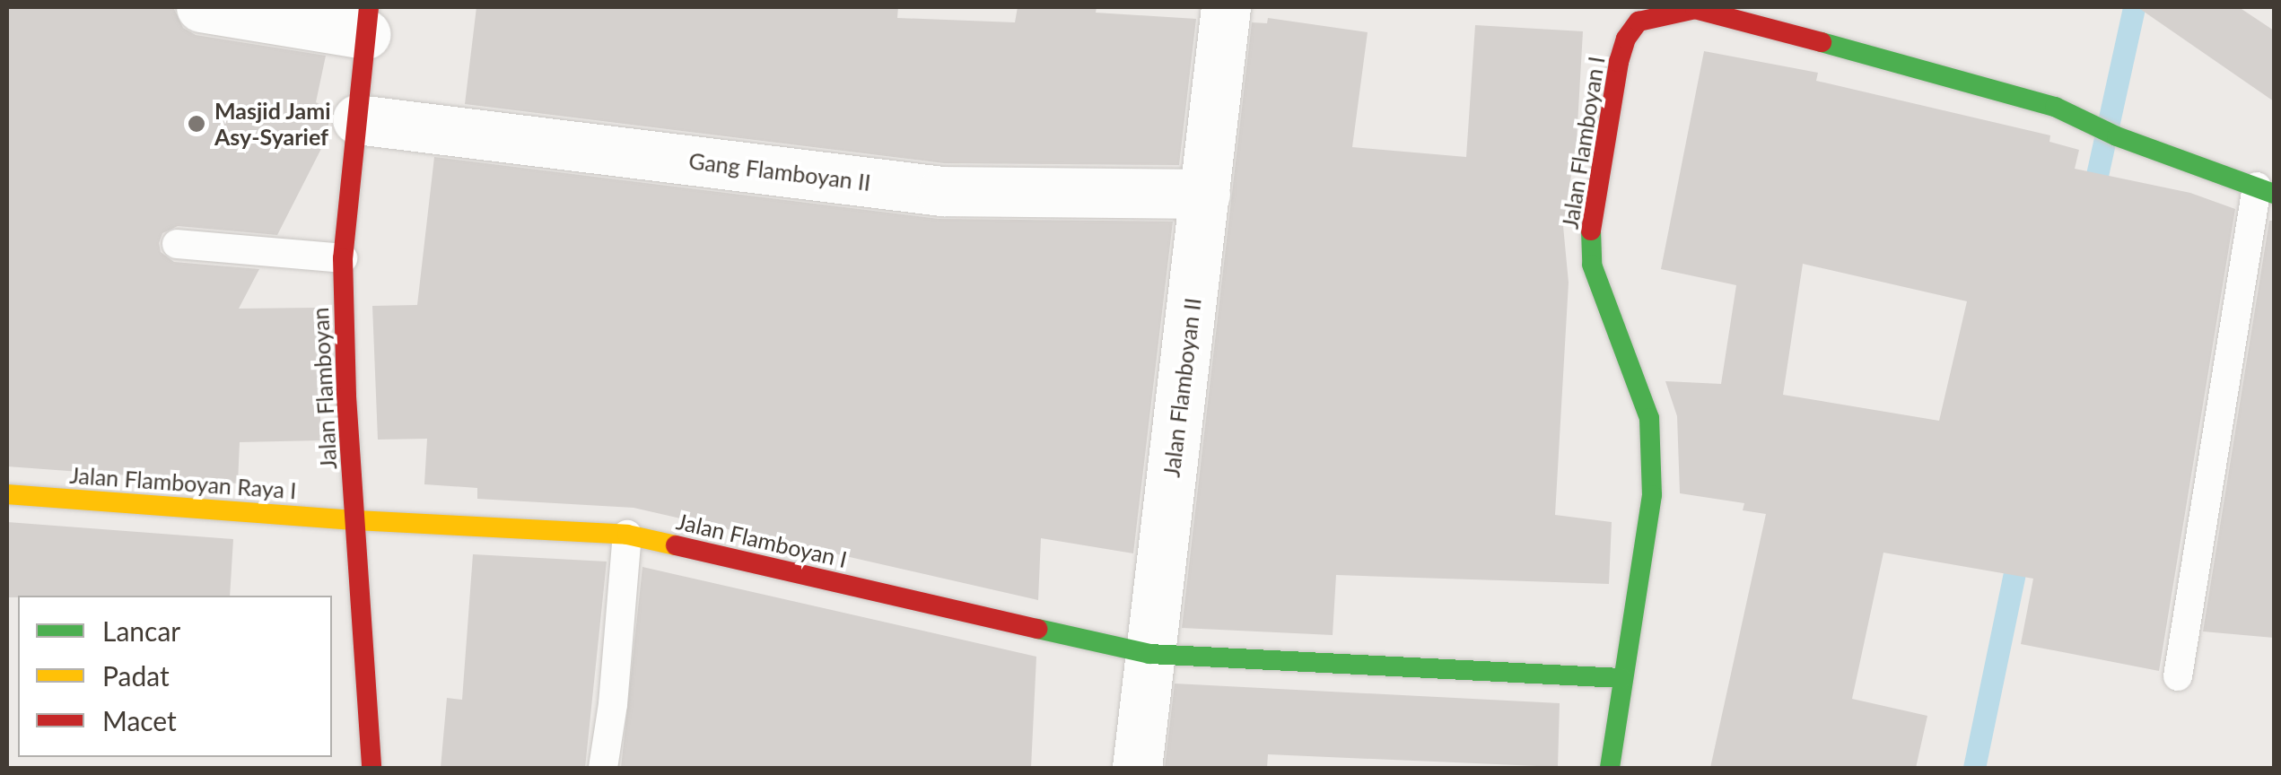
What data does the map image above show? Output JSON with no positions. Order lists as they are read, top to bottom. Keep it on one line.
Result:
{"streets":{"street":["Jalan Flamboyan I","Gang Flamboyan II","Jalan Flamboyan II","Jalan Flamboyan","Jalan Flamboyan Raya I"]},"crossings":[["Jalan Flamboyan I","Jalan Flamboyan II"],["Jalan Flamboyan I","Jalan Flamboyan"],["Jalan Flamboyan I","Jalan Flamboyan Raya I"],["Gang Flamboyan II","Jalan Flamboyan II"],["Gang Flamboyan II","Jalan Flamboyan"],["Jalan Flamboyan","Jalan Flamboyan Raya I"]],"places":["Masjid Jami Asy-Syarief"],"legend":["Lancar","Padat","Macet"]}
